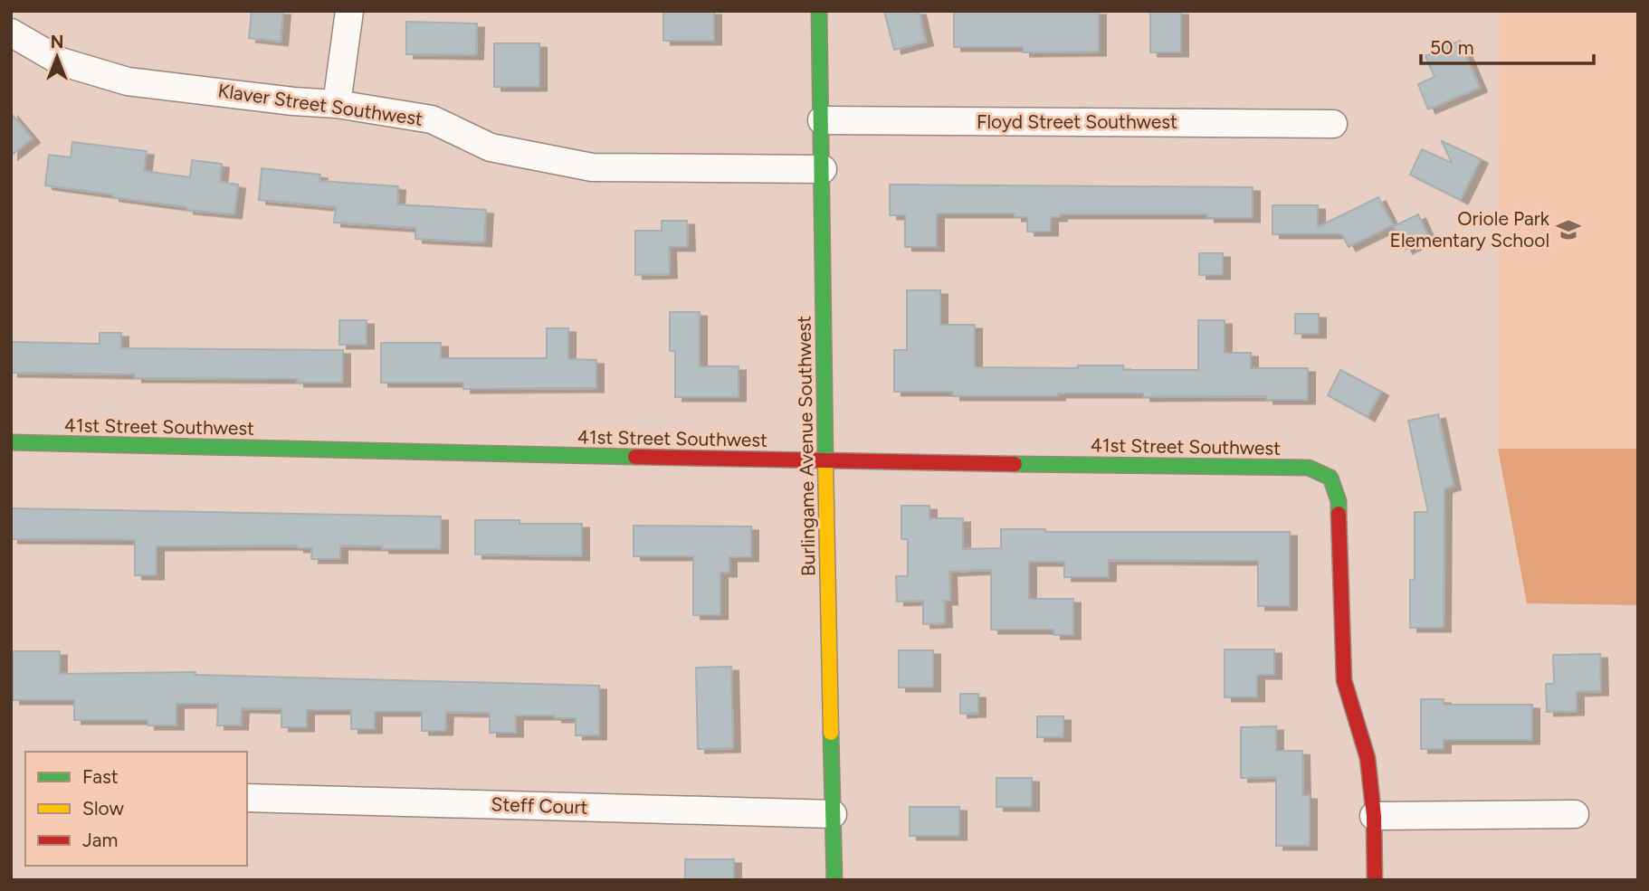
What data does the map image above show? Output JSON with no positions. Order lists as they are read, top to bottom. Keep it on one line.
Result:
{"streets":{"street":["Klaver Street Southwest","Floyd Street Southwest","41st Street Southwest","Burlingame Avenue Southwest","Steff Court"]},"crossings":[["Klaver Street Southwest","Burlingame Avenue Southwest"],["Floyd Street Southwest","Burlingame Avenue Southwest"],["41st Street Southwest","Burlingame Avenue Southwest"],["Burlingame Avenue Southwest","Steff Court"]],"places":{"school or university":["Oriole Park Elementary School"]},"legend":["Fast","Slow","Jam"],"scale_bar":"50 m","north":"top"}
